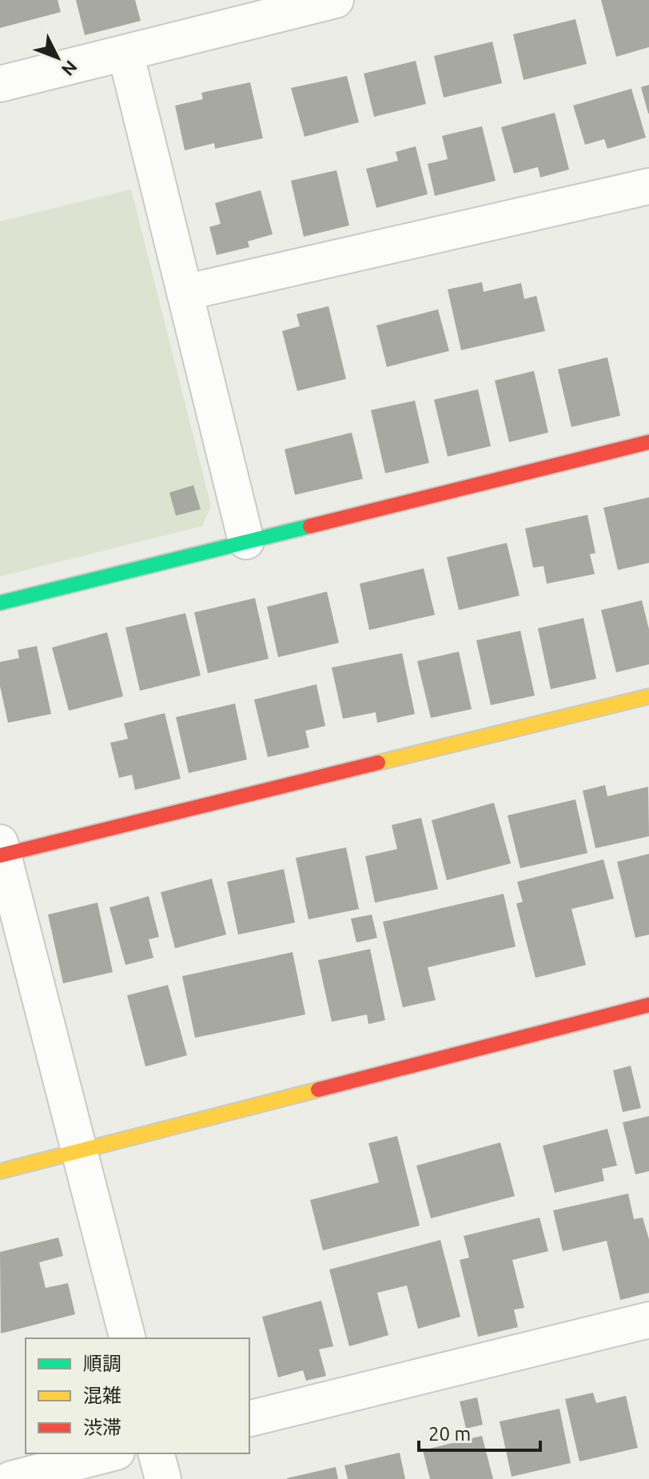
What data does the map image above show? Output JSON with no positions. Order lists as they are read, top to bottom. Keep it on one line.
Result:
{"legend":["順調","混雑","渋滞"],"scale_bar":"20 m","north":"bottom right"}
